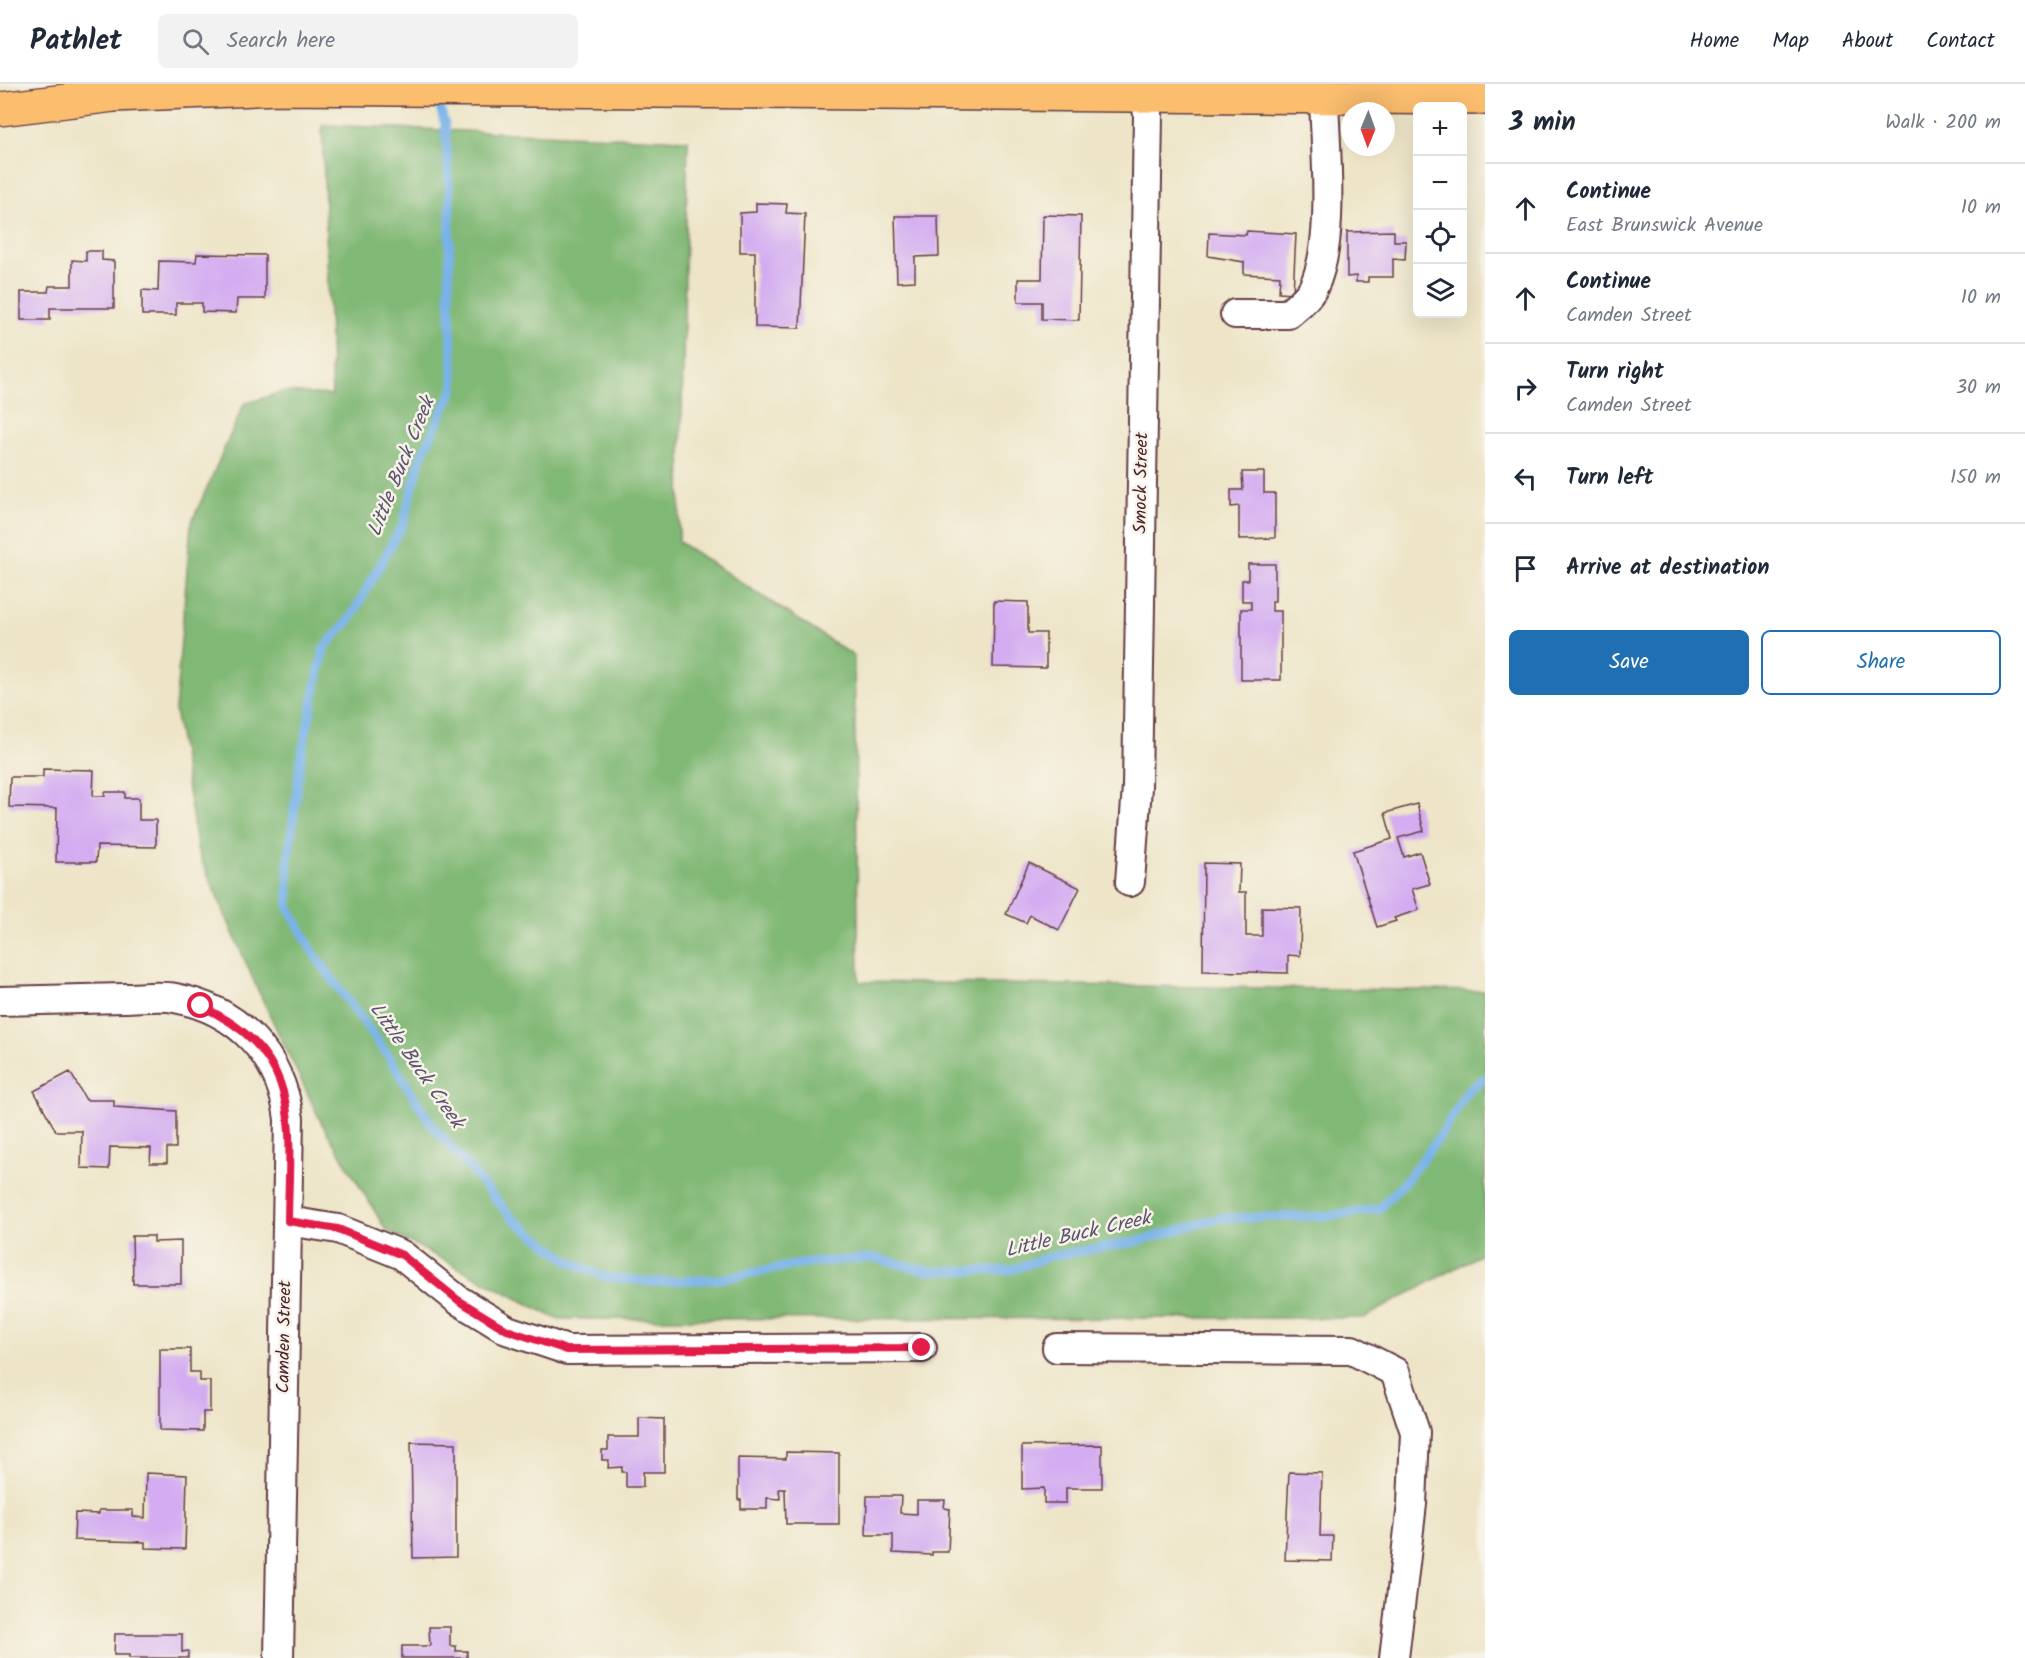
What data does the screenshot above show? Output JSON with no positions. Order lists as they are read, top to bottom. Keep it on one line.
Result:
{"streets":{"street":["Smock Street","Camden Street"]},"water":["Little Buck Creek"],"north":"bottom","page":{"header":"Pathlet","search":"Search here","nav":["Home","Map","About","Contact"],"heading":["3 min","Walk · 200 m"],"map_buttons":["+","−"],"list":[["Continue","East Brunswick Avenue","10 m"],["Continue","Camden Street","10 m"],["Turn right","Camden Street","30 m"],["Turn left","150 m"],"Arrive at destination"],"buttons":["Save","Share"]}}
